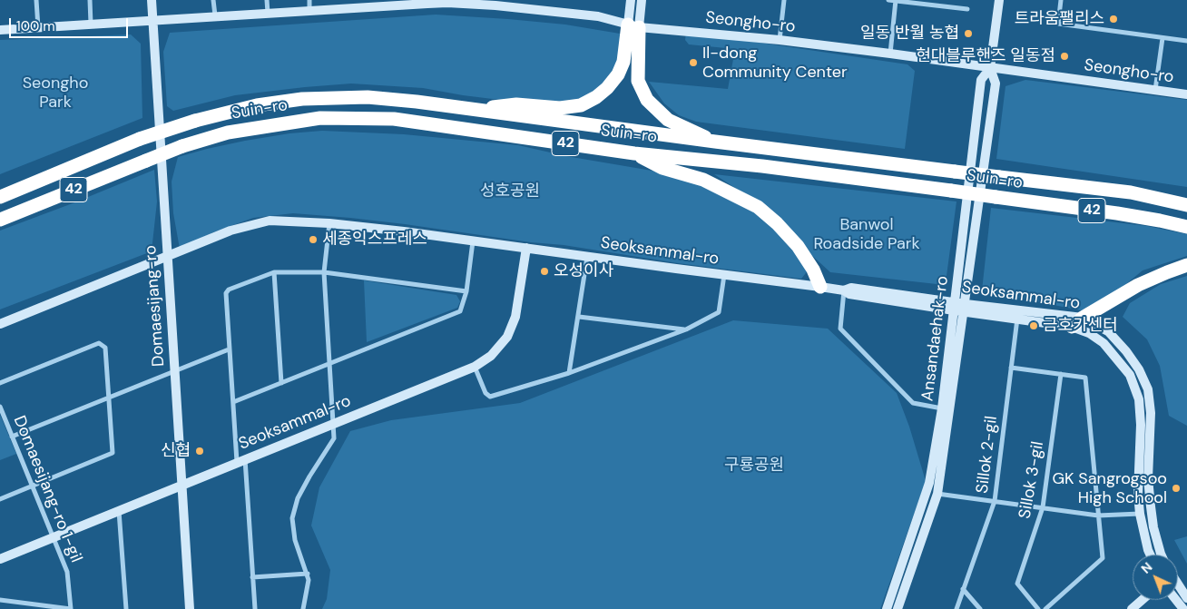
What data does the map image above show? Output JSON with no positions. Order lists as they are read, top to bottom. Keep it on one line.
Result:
{"streets":{"highway":["Suin-ro","42"],"street":["Seongho-ro","Seoksammal-ro","Domaesijang-ro","Ansandaehak-ro","Sillok 2-gil","Sillok 3-gil","Domaesijang-ro 1-gil"]},"crossings":[["Seongho-ro","Domaesijang-ro"],["Seongho-ro","Ansandaehak-ro"],["Seoksammal-ro","Domaesijang-ro"],["Seoksammal-ro","Ansandaehak-ro"],["Seoksammal-ro","Sillok 2-gil"],["Seoksammal-ro","Domaesijang-ro 1-gil"]],"parks":["Seongho Park","성호공원","Banwol Roadside Park","구룡공원"],"places":["트라움팰리스","일동 반월 농협","현대블루핸즈 일동점","Il-dong Community Center","세종익스프레스","오성이사","금호카센터","신협","GK Sangrogsoo High School"],"scale_bar":"100 m","north":"top left"}
